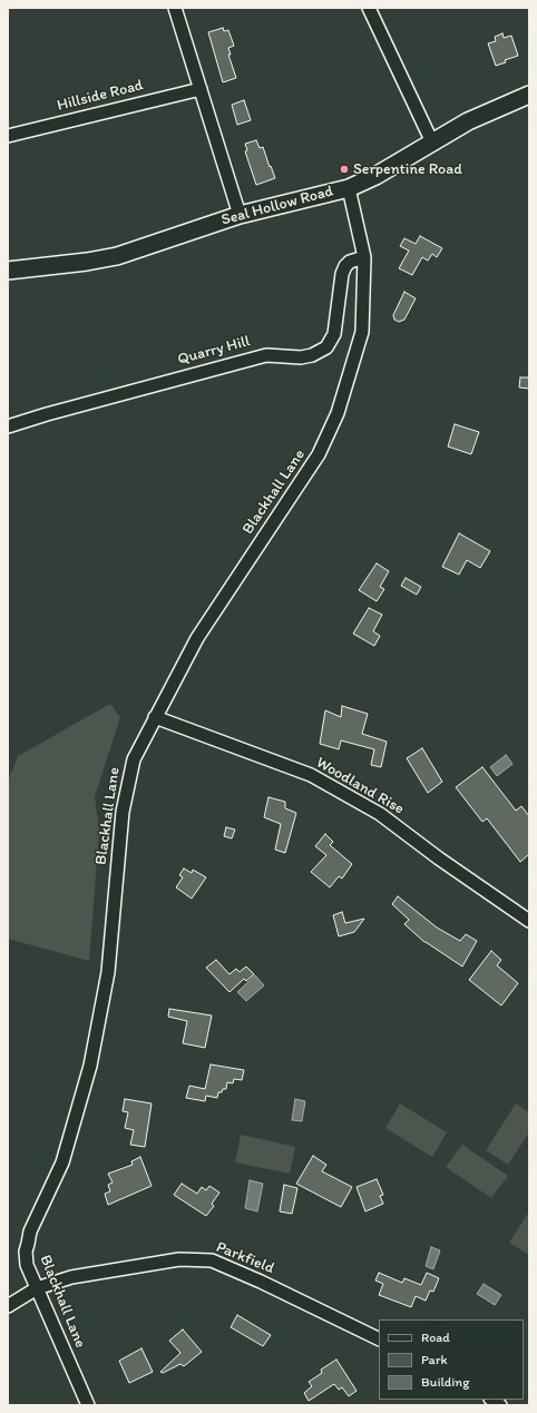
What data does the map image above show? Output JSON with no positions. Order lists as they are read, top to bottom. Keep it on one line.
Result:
{"streets":{"main road":["Seal Hollow Road"],"street":["Hillside Road","Quarry Hill","Blackhall Lane","Woodland Rise","Parkfield"]},"crossings":[["Seal Hollow Road","Blackhall Lane"],["Quarry Hill","Blackhall Lane"],["Blackhall Lane","Woodland Rise"],["Blackhall Lane","Parkfield"]],"places":["Serpentine Road"],"legend":["Road","Park","Building"]}
